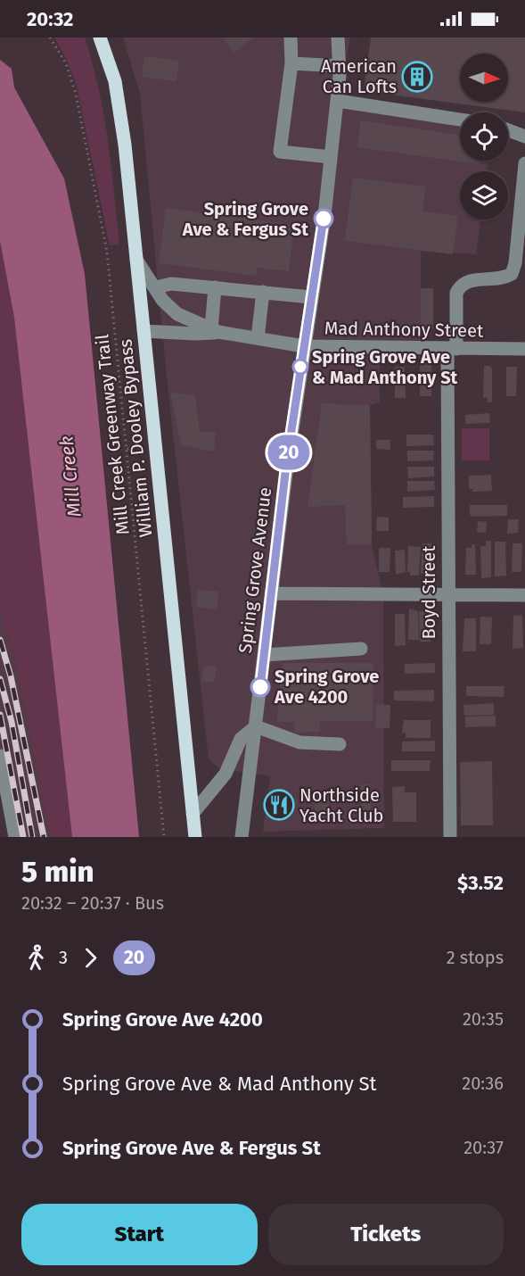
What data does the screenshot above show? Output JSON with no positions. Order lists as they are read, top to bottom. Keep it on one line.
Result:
{"streets":{"main road":["William P. Dooley Bypass"],"street":["Mad Anthony Street","Spring Grove Avenue","Boyd Street"],"path":["Mill Creek Greenway Trail"]},"crossings":[["Mad Anthony Street","William P. Dooley Bypass"],["Mad Anthony Street","Spring Grove Avenue"],["Mad Anthony Street","Boyd Street"]],"water":["Mill Creek"],"places":{"building":["American Can Lofts"],"other":["Spring Grove Ave & Fergus St","Spring Grove Ave & Mad Anthony St","Spring Grove Ave 4200"],"restaurant":["Northside Yacht Club"]},"lines":["bus line 20"],"north":"right","page":{"status":"20:32","on_map":"20","heading":["5 min","20:32 – 20:37 · Bus","$3.52"],"legs":["3","20","2 stops"],"list":[{"name":"Spring Grove Ave 4200","value":"20:35"},{"name":"Spring Grove Ave & Mad Anthony St","value":"20:36"},{"name":"Spring Grove Ave & Fergus St","value":"20:37"}],"buttons":["Start","Tickets"]}}
